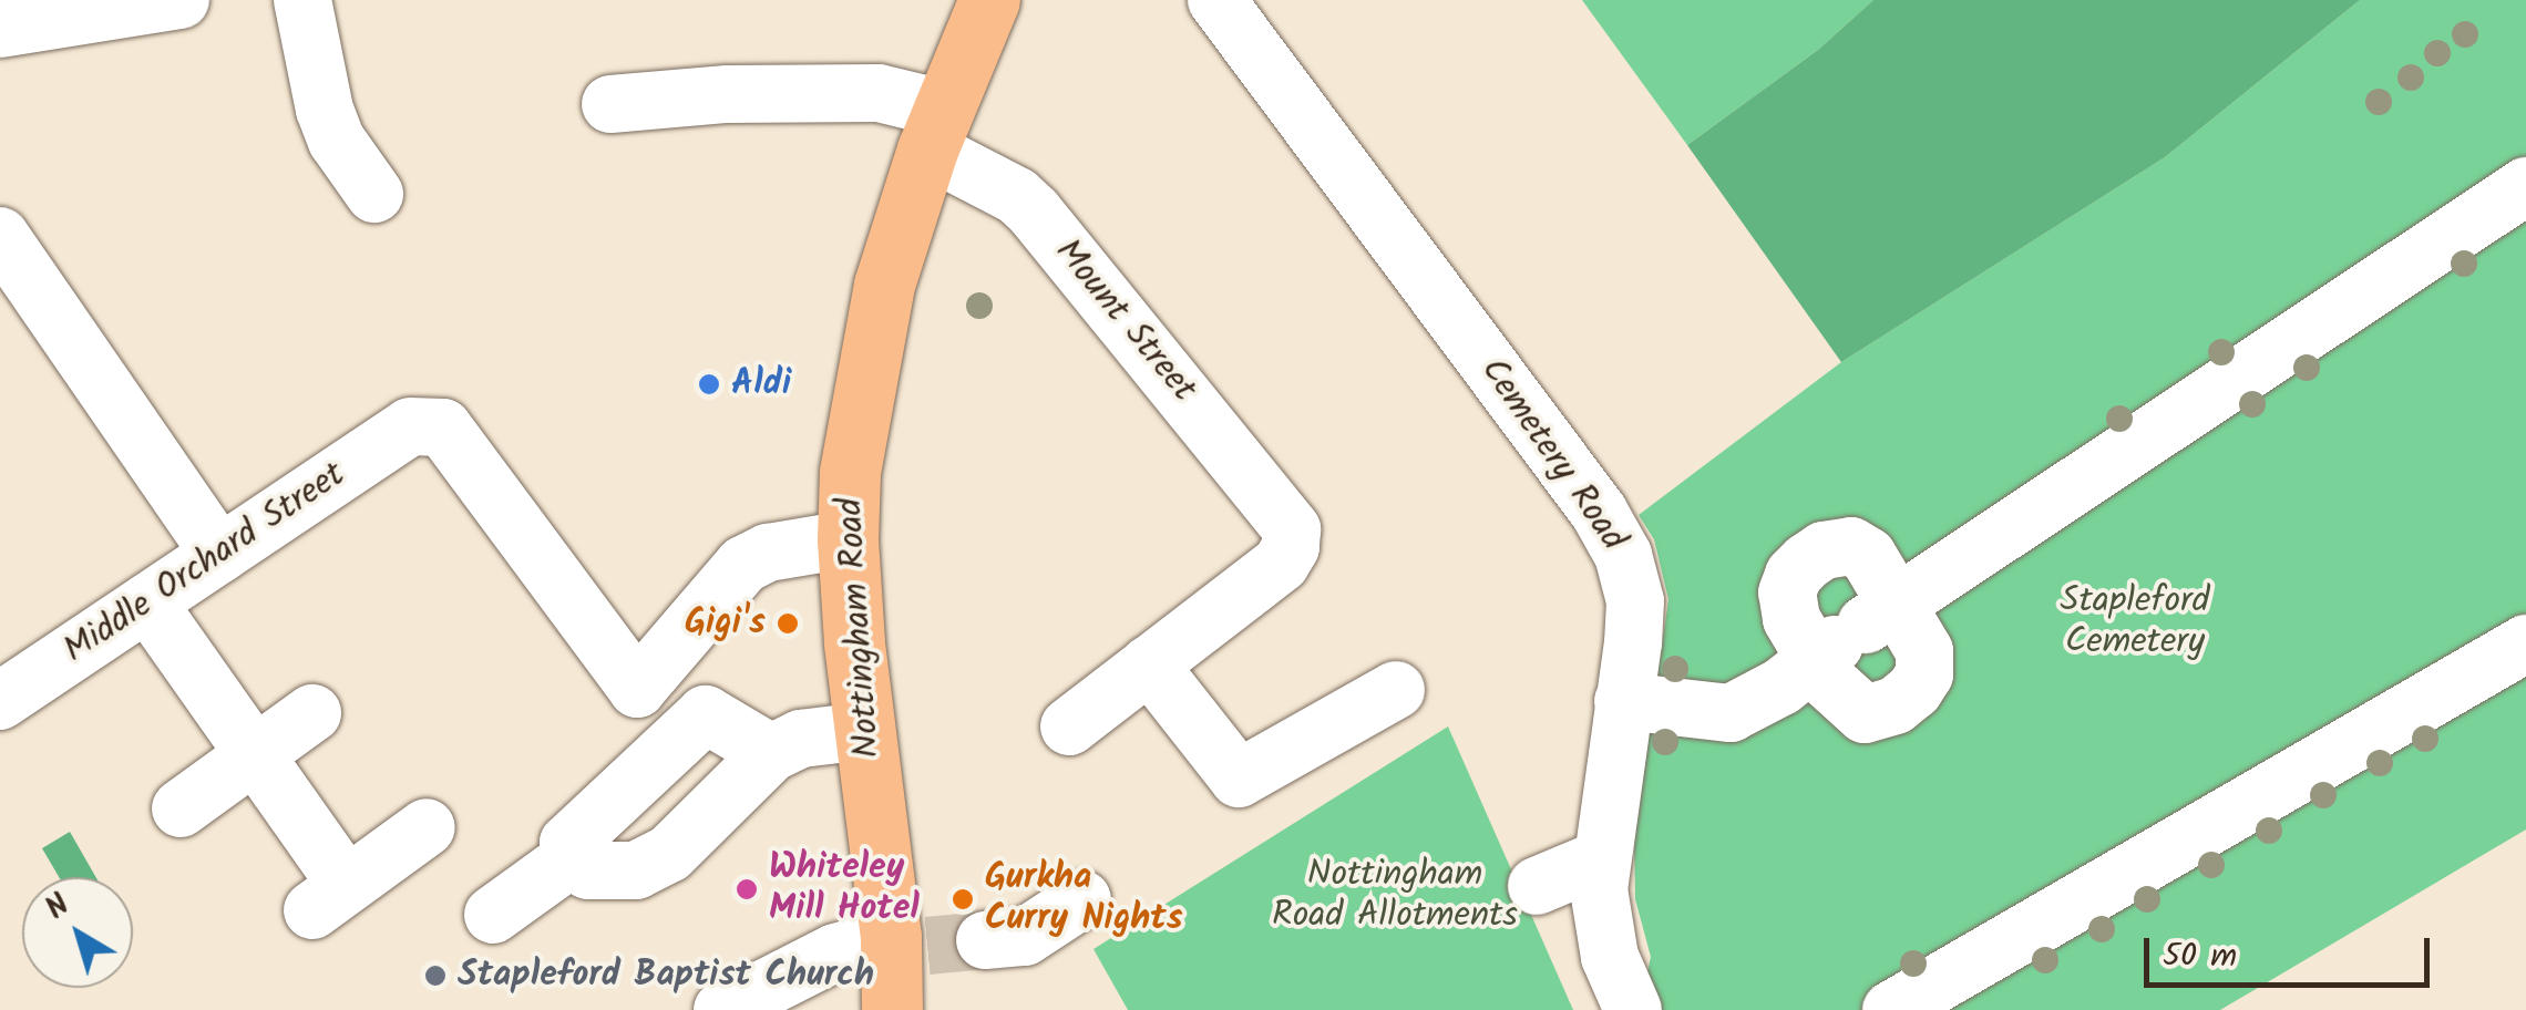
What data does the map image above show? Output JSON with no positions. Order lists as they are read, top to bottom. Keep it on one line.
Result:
{"streets":{"main road":["Nottingham Road"],"street":["Mount Street","Cemetery Road","Middle Orchard Street"]},"crossings":[["Mount Street","Nottingham Road"],["Middle Orchard Street","Nottingham Road"]],"parks":["Stapleford Cemetery","Nottingham Road Allotments"],"places":["Aldi","Gigi's","Whiteley Mill Hotel","Gurkha Curry Nights","Stapleford Baptist Church"],"scale_bar":"50 m","north":"top left"}
